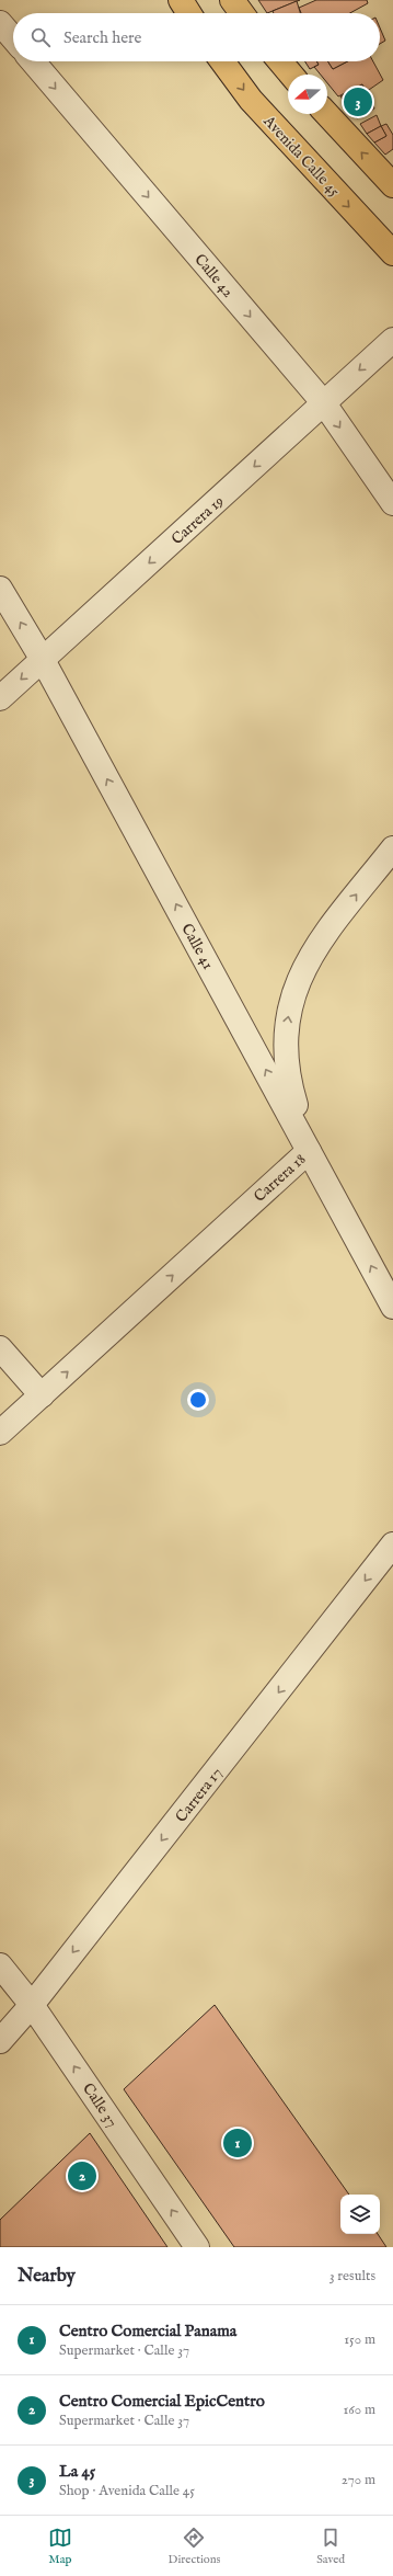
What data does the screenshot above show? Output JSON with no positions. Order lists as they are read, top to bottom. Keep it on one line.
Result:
{"streets":{"main road":["Avenida Calle 45"],"street":["Calle 42","Carrera 19","Calle 41","Carrera 18","Carrera 17","Calle 37"]},"crossings":[["Calle 42","Carrera 19"],["Carrera 19","Calle 41"],["Calle 41","Carrera 18"],["Carrera 17","Calle 37"]],"one_way":["Calle 42","Carrera 19","Calle 41","Carrera 18","Carrera 17","Calle 37"],"north":"left","page":{"search":"Search here","pins":["3","1","2"],"heading":["Nearby","3 results"],"list":[{"mark":"1","name":"Centro Comercial Panama","note":"Supermarket · Calle 37","value":"150 m"},{"mark":"2","name":"Centro Comercial EpicCentro","note":"Supermarket · Calle 37","value":"160 m"},{"mark":"3","name":"La 45","note":"Shop · Avenida Calle 45","value":"270 m"}],"nav":["Map","Directions","Saved"]}}
